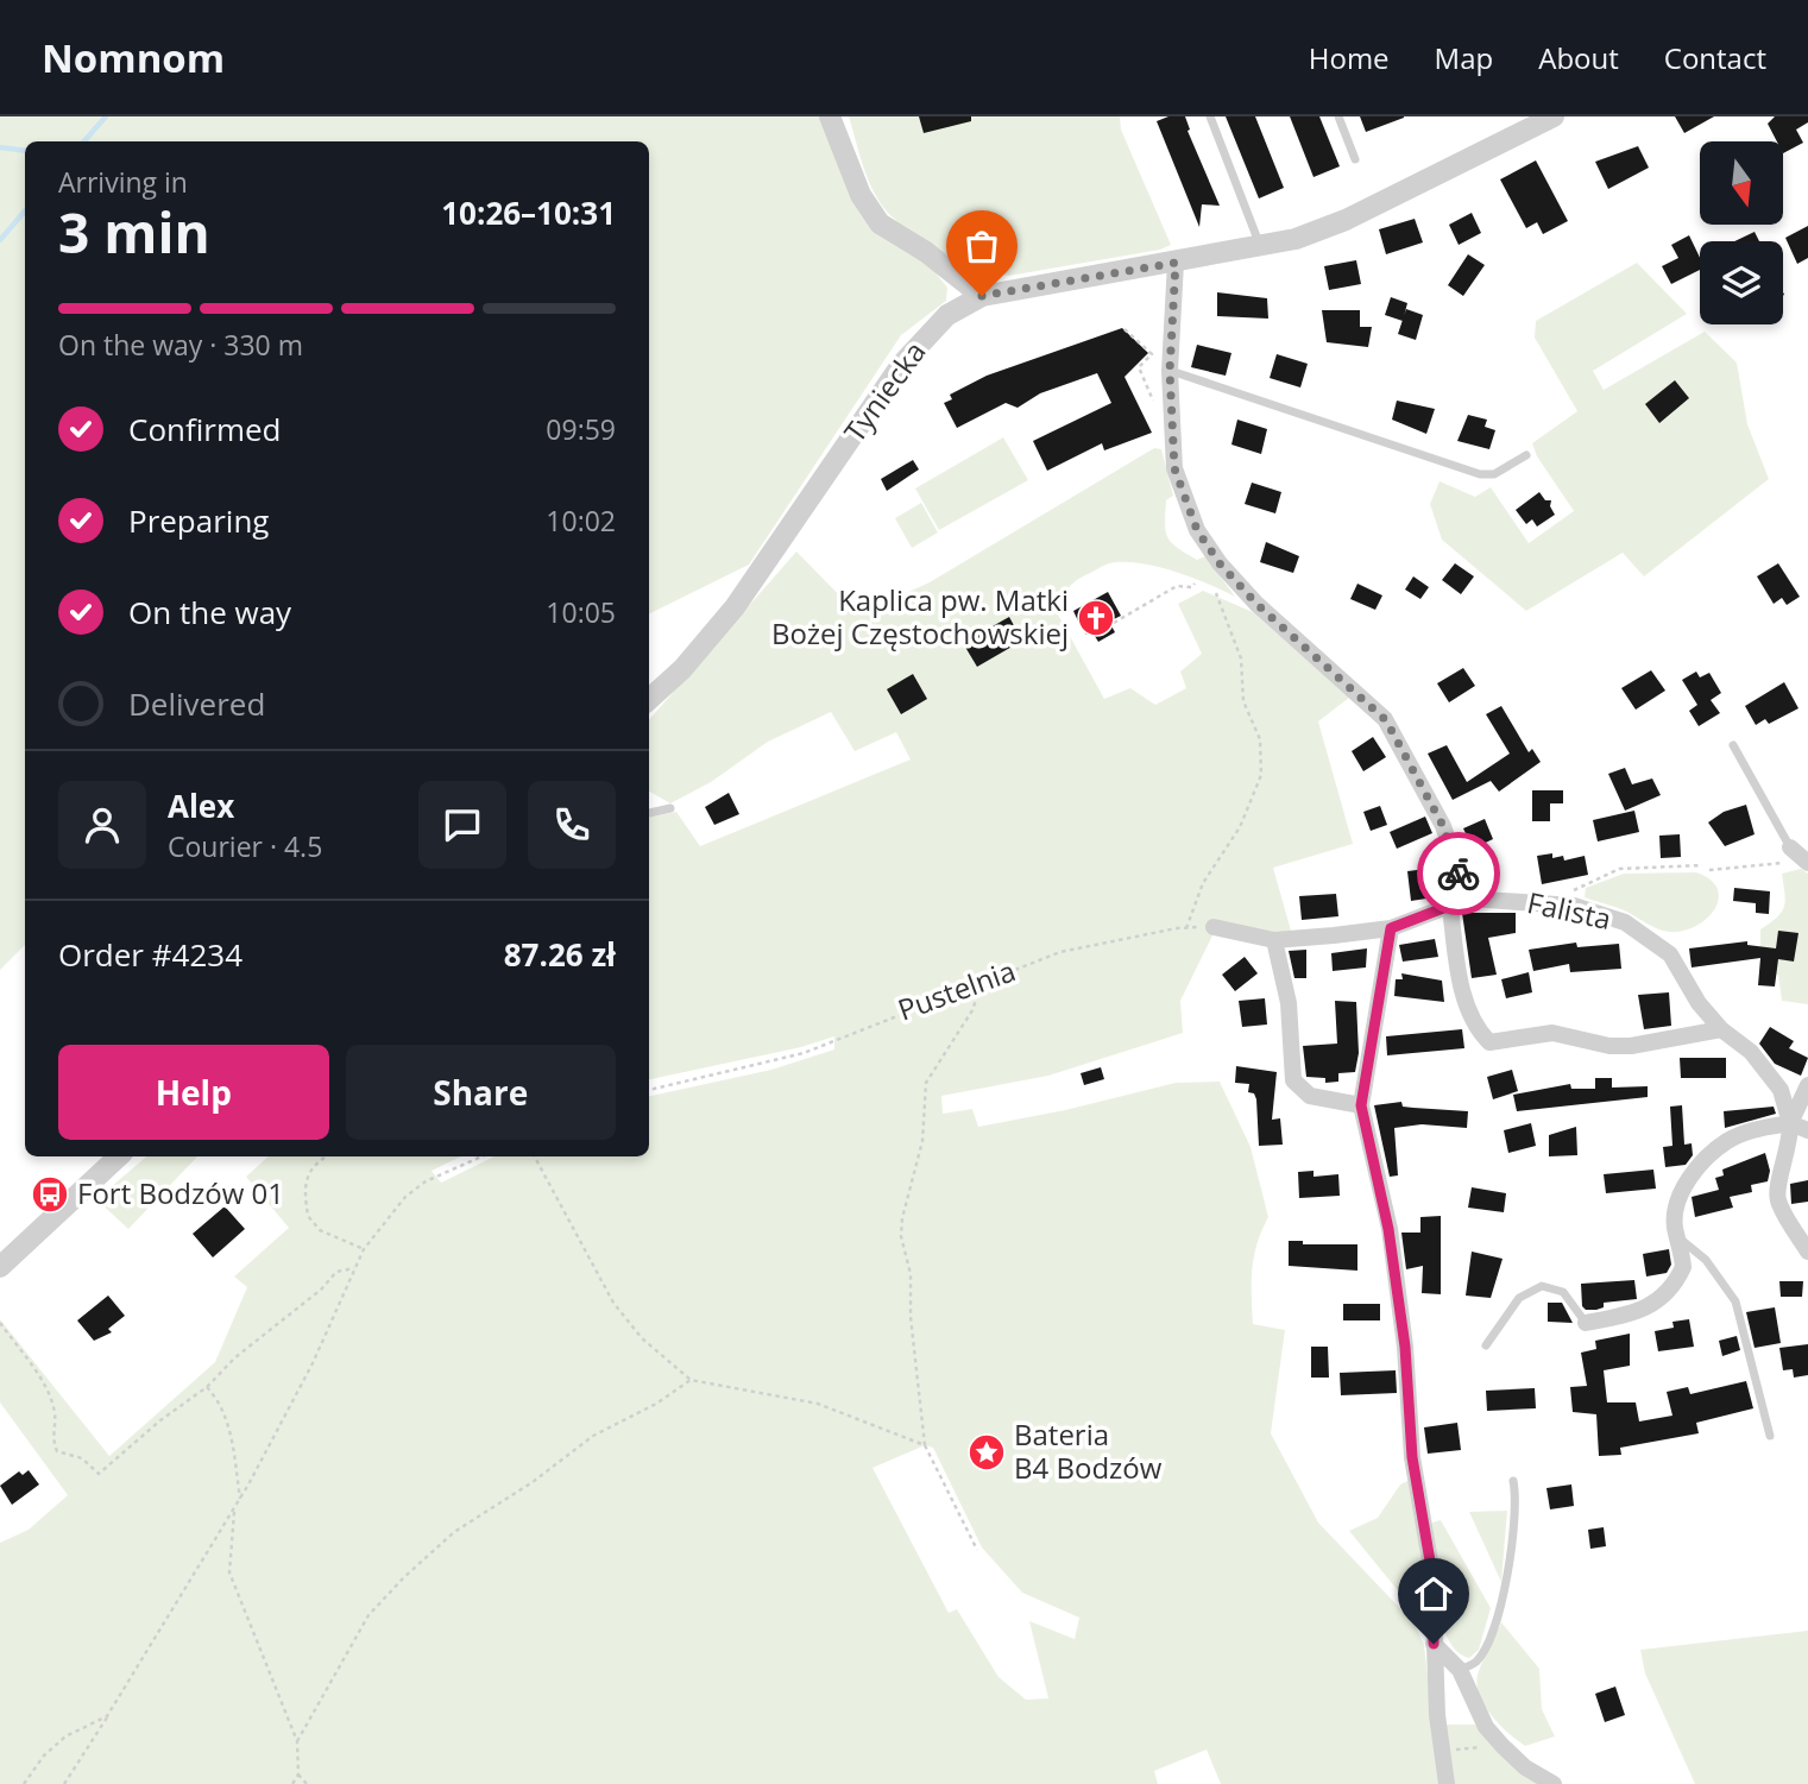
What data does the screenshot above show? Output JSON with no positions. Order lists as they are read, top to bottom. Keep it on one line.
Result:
{"streets":{"street":["Tyniecka","Falista"],"path":["Pustelnia"]},"places":{"church":["Kaplica pw. Matki Bożej Częstochowskiej"],"bus stop":["Fort Bodzów 01"],"place":["Bateria B4 Bodzów"]},"north":"bottom","page":{"header":"Nomnom","nav":["Home","Map","About","Contact"],"heading":["3 min","Arriving in","10:26–10:31"],"panel":["Alex","Courier · 4.5","Order #4234","87.26 zł"],"bar":"On the way · 330 m","list":[["Confirmed","09:59"],["Preparing","10:02"],["On the way","10:05"],"Delivered"],"buttons":["Help","Share"]}}
